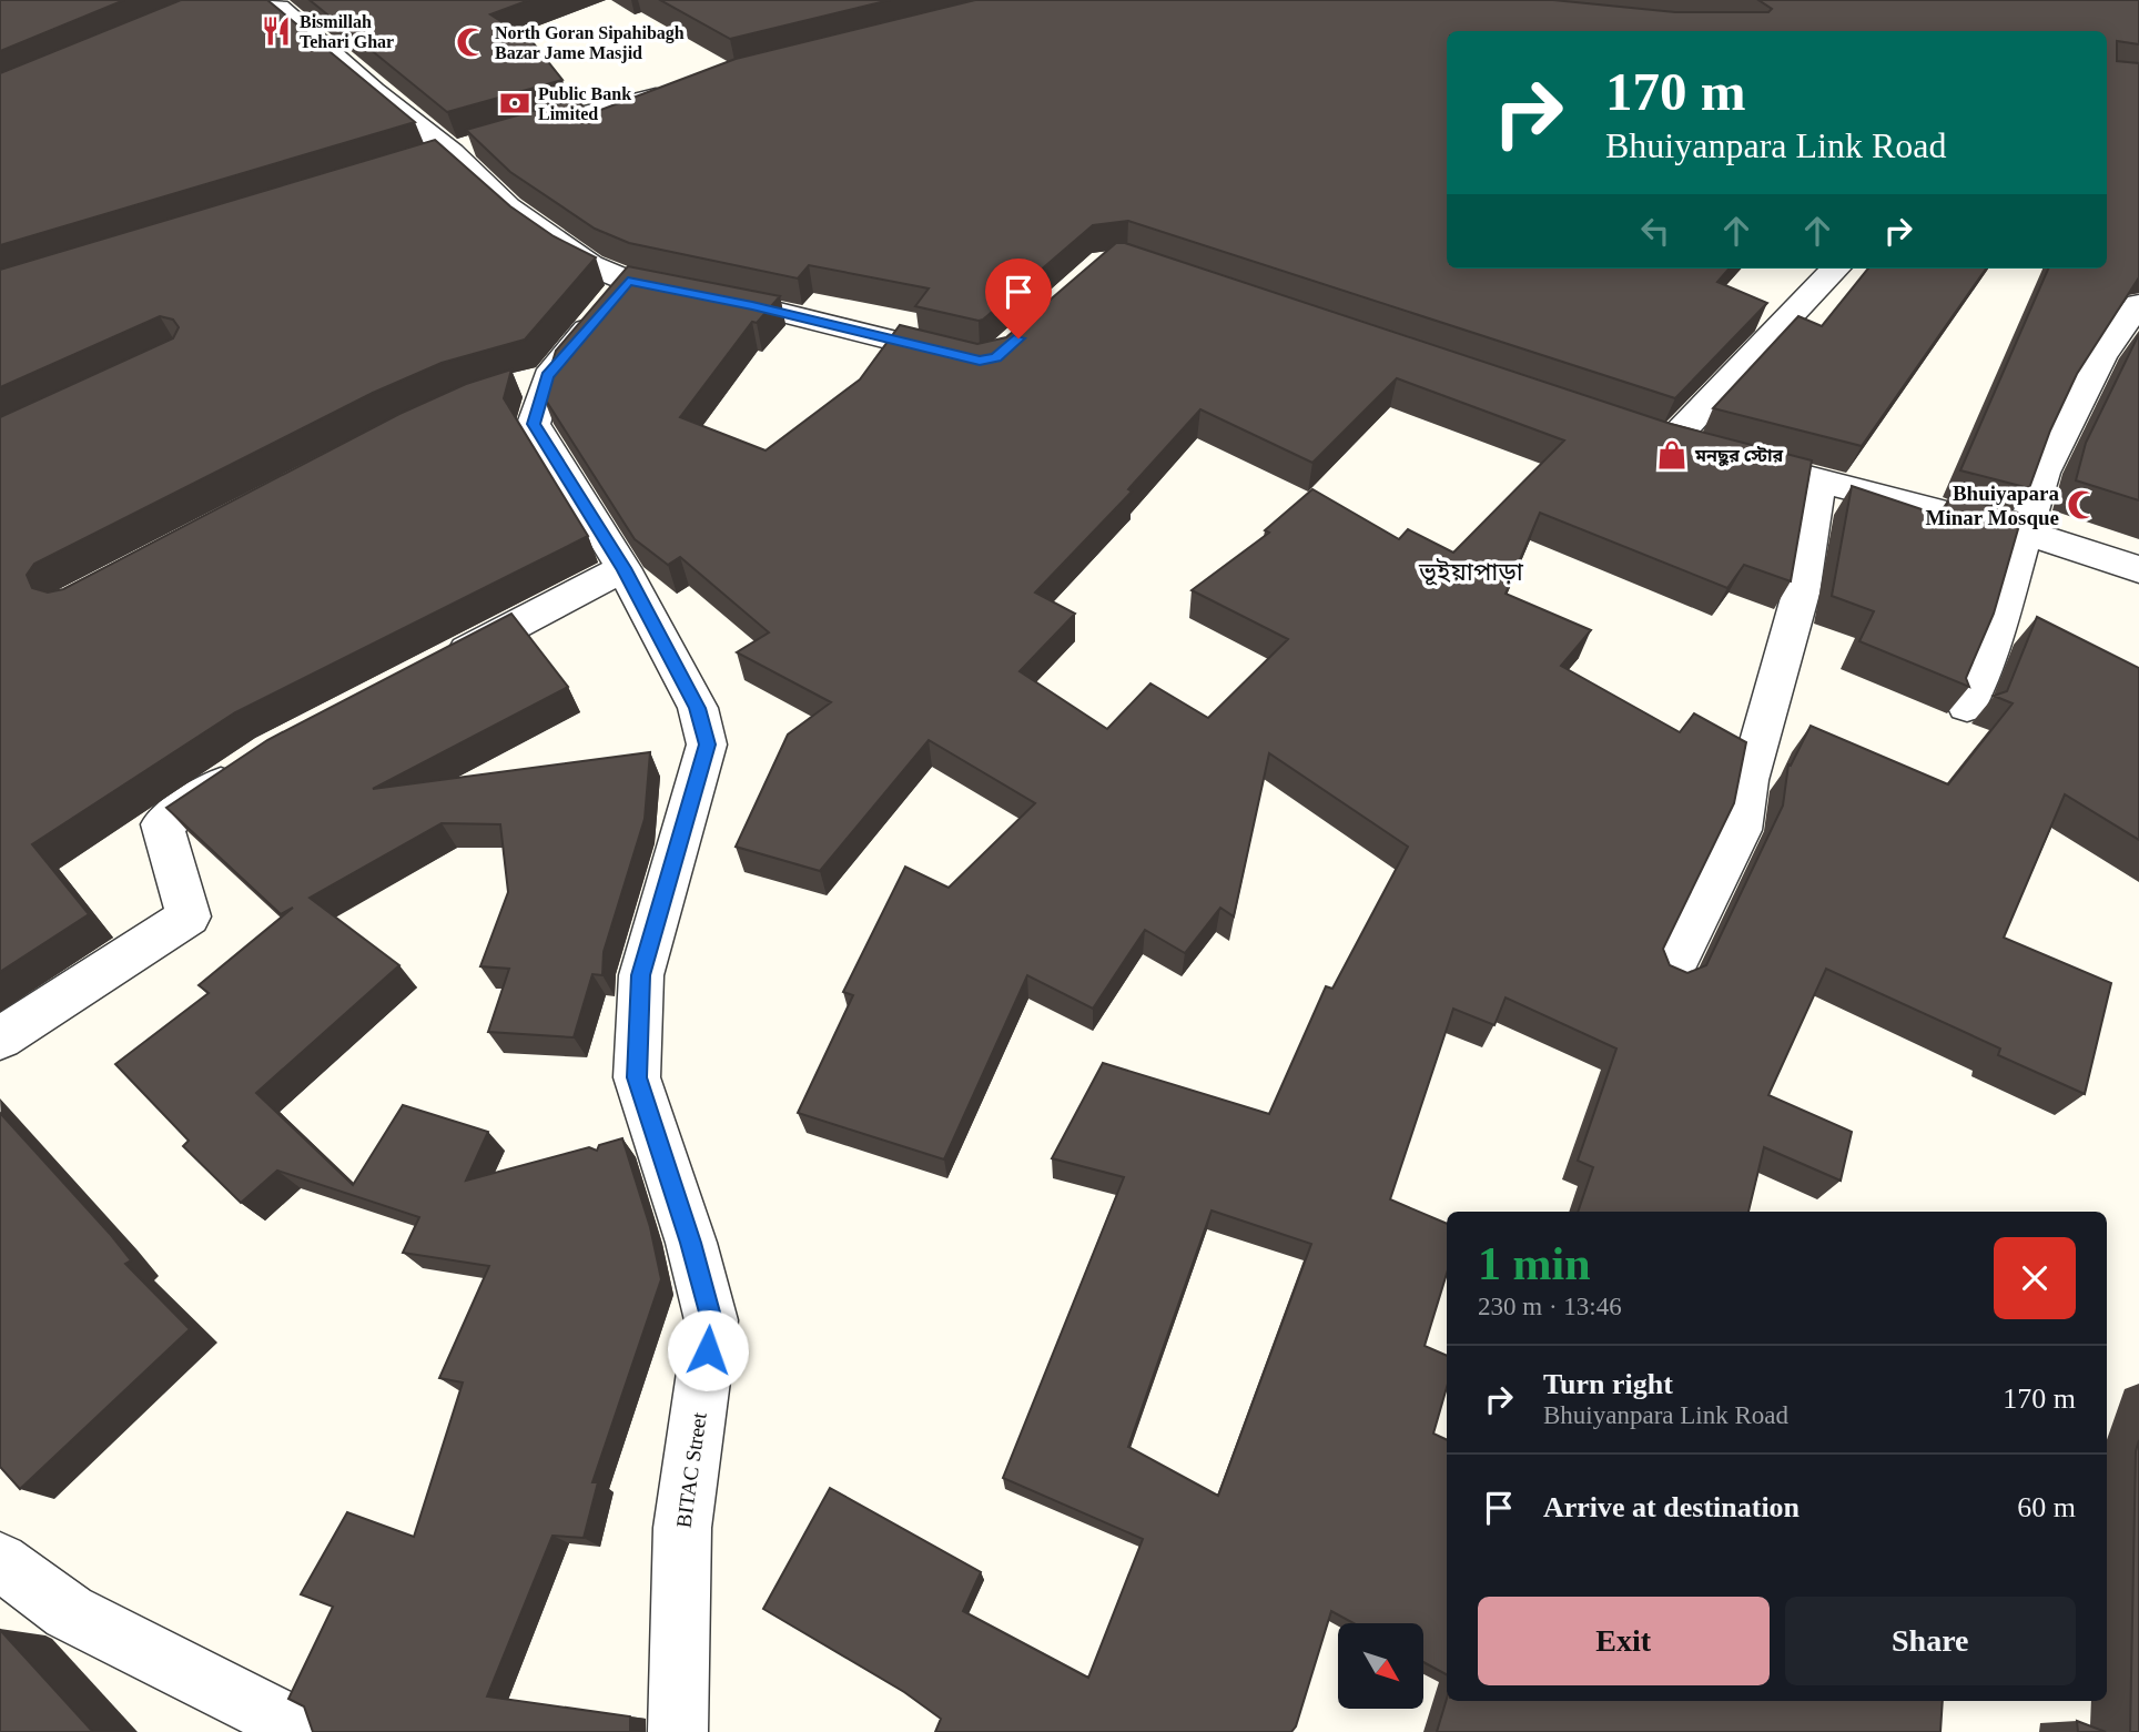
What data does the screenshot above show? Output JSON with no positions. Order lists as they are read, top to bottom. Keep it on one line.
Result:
{"streets":{"street":["BITAC Street"]},"districts":["ভূইয়াপাড়া"],"places":{"restaurant":["Bismillah Tehari Ghar"],"mosque":["North Goran Sipahibagh Bazar Jame Masjid","Bhuiyapara Minar Mosque"],"bank":["Public Bank Limited"],"shop":["মনছুর স্টোর"]},"north":"bottom right","page":{"turn":["170 m","Bhuiyanpara Link Road"],"heading":["1 min","230 m · 13:46"],"list":[{"name":"Turn right","note":"Bhuiyanpara Link Road","value":"170 m"},{"name":"Arrive at destination","value":"60 m"}],"buttons":["Exit","Share"]}}
